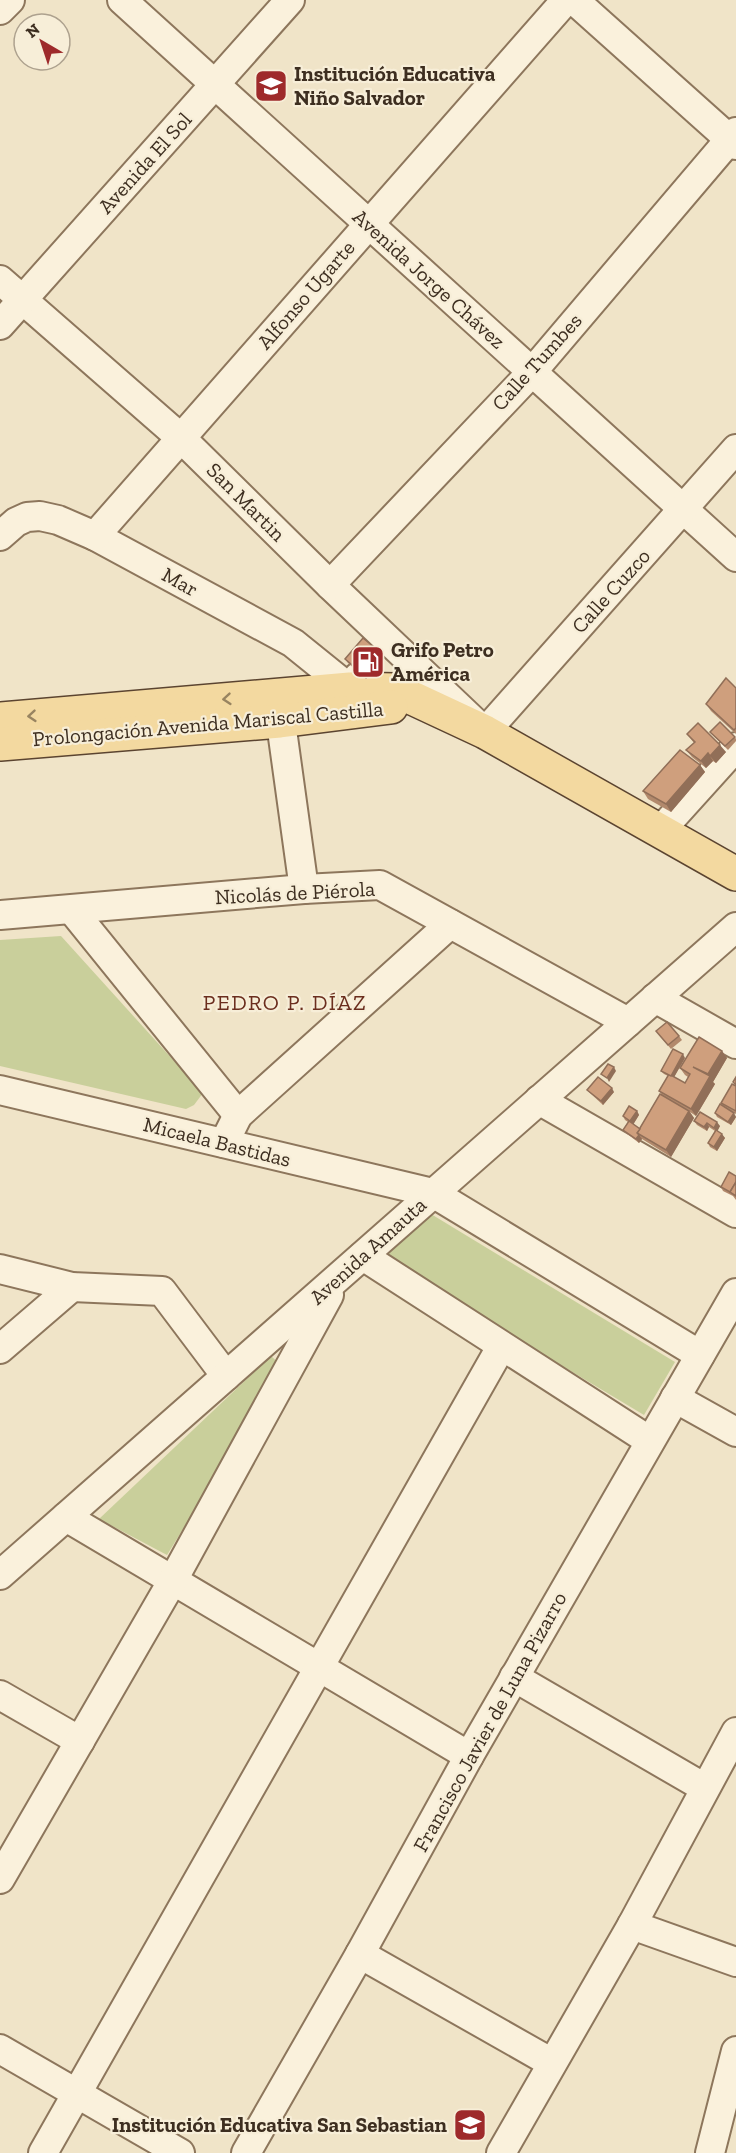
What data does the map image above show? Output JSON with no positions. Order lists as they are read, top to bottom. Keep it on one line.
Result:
{"streets":{"main road":["Prolongación Avenida Mariscal Castilla"],"street":["Avenida El Sol","Avenida Jorge Chávez","Alfonso Ugarte","Calle Tumbes","San Martin","Mar","Calle Cuzco","Nicolás de Piérola","Micaela Bastidas","Avenida Amauta","Francisco Javier de Luna Pizarro"]},"crossings":[["Avenida El Sol","Avenida Jorge Chávez"],["Avenida El Sol","San Martin"],["Avenida Jorge Chávez","Alfonso Ugarte"],["Avenida Jorge Chávez","Calle Tumbes"],["Avenida Jorge Chávez","Calle Cuzco"],["Alfonso Ugarte","San Martin"],["Alfonso Ugarte","Mar"],["Calle Tumbes","San Martin"],["San Martin","Mar"],["San Martin","Calle Cuzco"],["San Martin","Prolongación Avenida Mariscal Castilla"],["Mar","Prolongación Avenida Mariscal Castilla"],["Calle Cuzco","Prolongación Avenida Mariscal Castilla"],["Nicolás de Piérola","Avenida Amauta"],["Micaela Bastidas","Avenida Amauta"],["Micaela Bastidas","Francisco Javier de Luna Pizarro"]],"districts":["PEDRO P. DÍAZ"],"places":{"school or university":["Institución Educativa Niño Salvador","Institución Educativa San Sebastian"],"fuel station":["Grifo Petro América"]},"north":"top left"}
